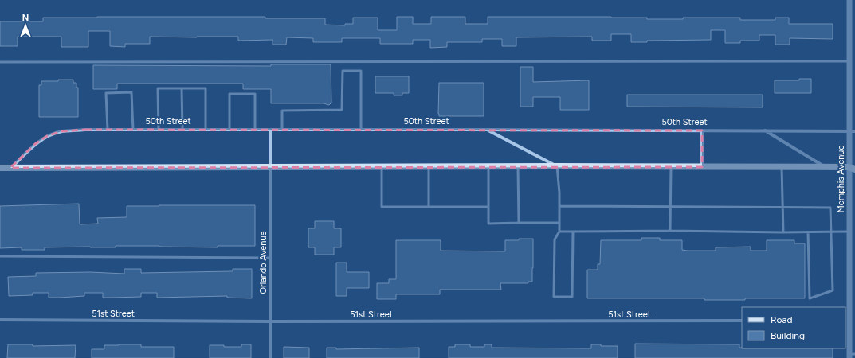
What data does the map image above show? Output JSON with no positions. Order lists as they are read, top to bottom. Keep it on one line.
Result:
{"streets":{"street":["50th Street","Memphis Avenue","Orlando Avenue","51st Street"]},"crossings":[["50th Street","Memphis Avenue"],["50th Street","Orlando Avenue"],["Orlando Avenue","51st Street"]],"legend":["Road","Building"],"north":"top"}
